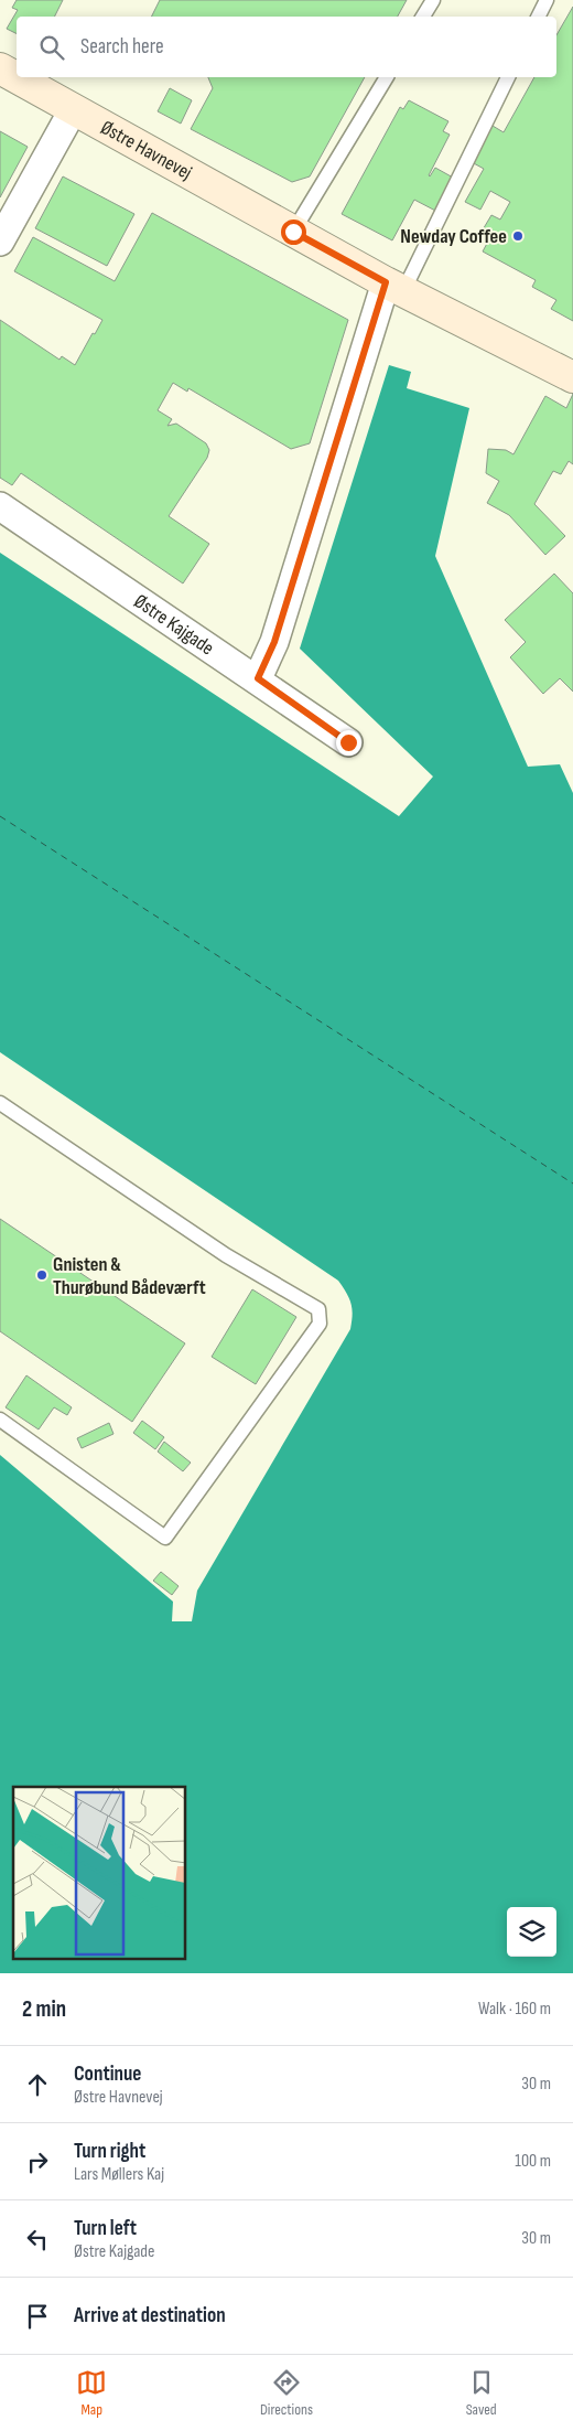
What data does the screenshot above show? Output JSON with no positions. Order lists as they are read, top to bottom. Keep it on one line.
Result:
{"streets":{"street":["Østre Havnevej","Østre Kajgade"]},"places":["Newday Coffee","Gnisten & Thurøbund Bådeværft"],"page":{"search":"Search here","heading":["2 min","Walk · 160 m"],"list":[["Continue","Østre Havnevej","30 m"],["Turn right","Lars Møllers Kaj","100 m"],["Turn left","Østre Kajgade","30 m"],"Arrive at destination"],"nav":["Map","Directions","Saved"]}}
